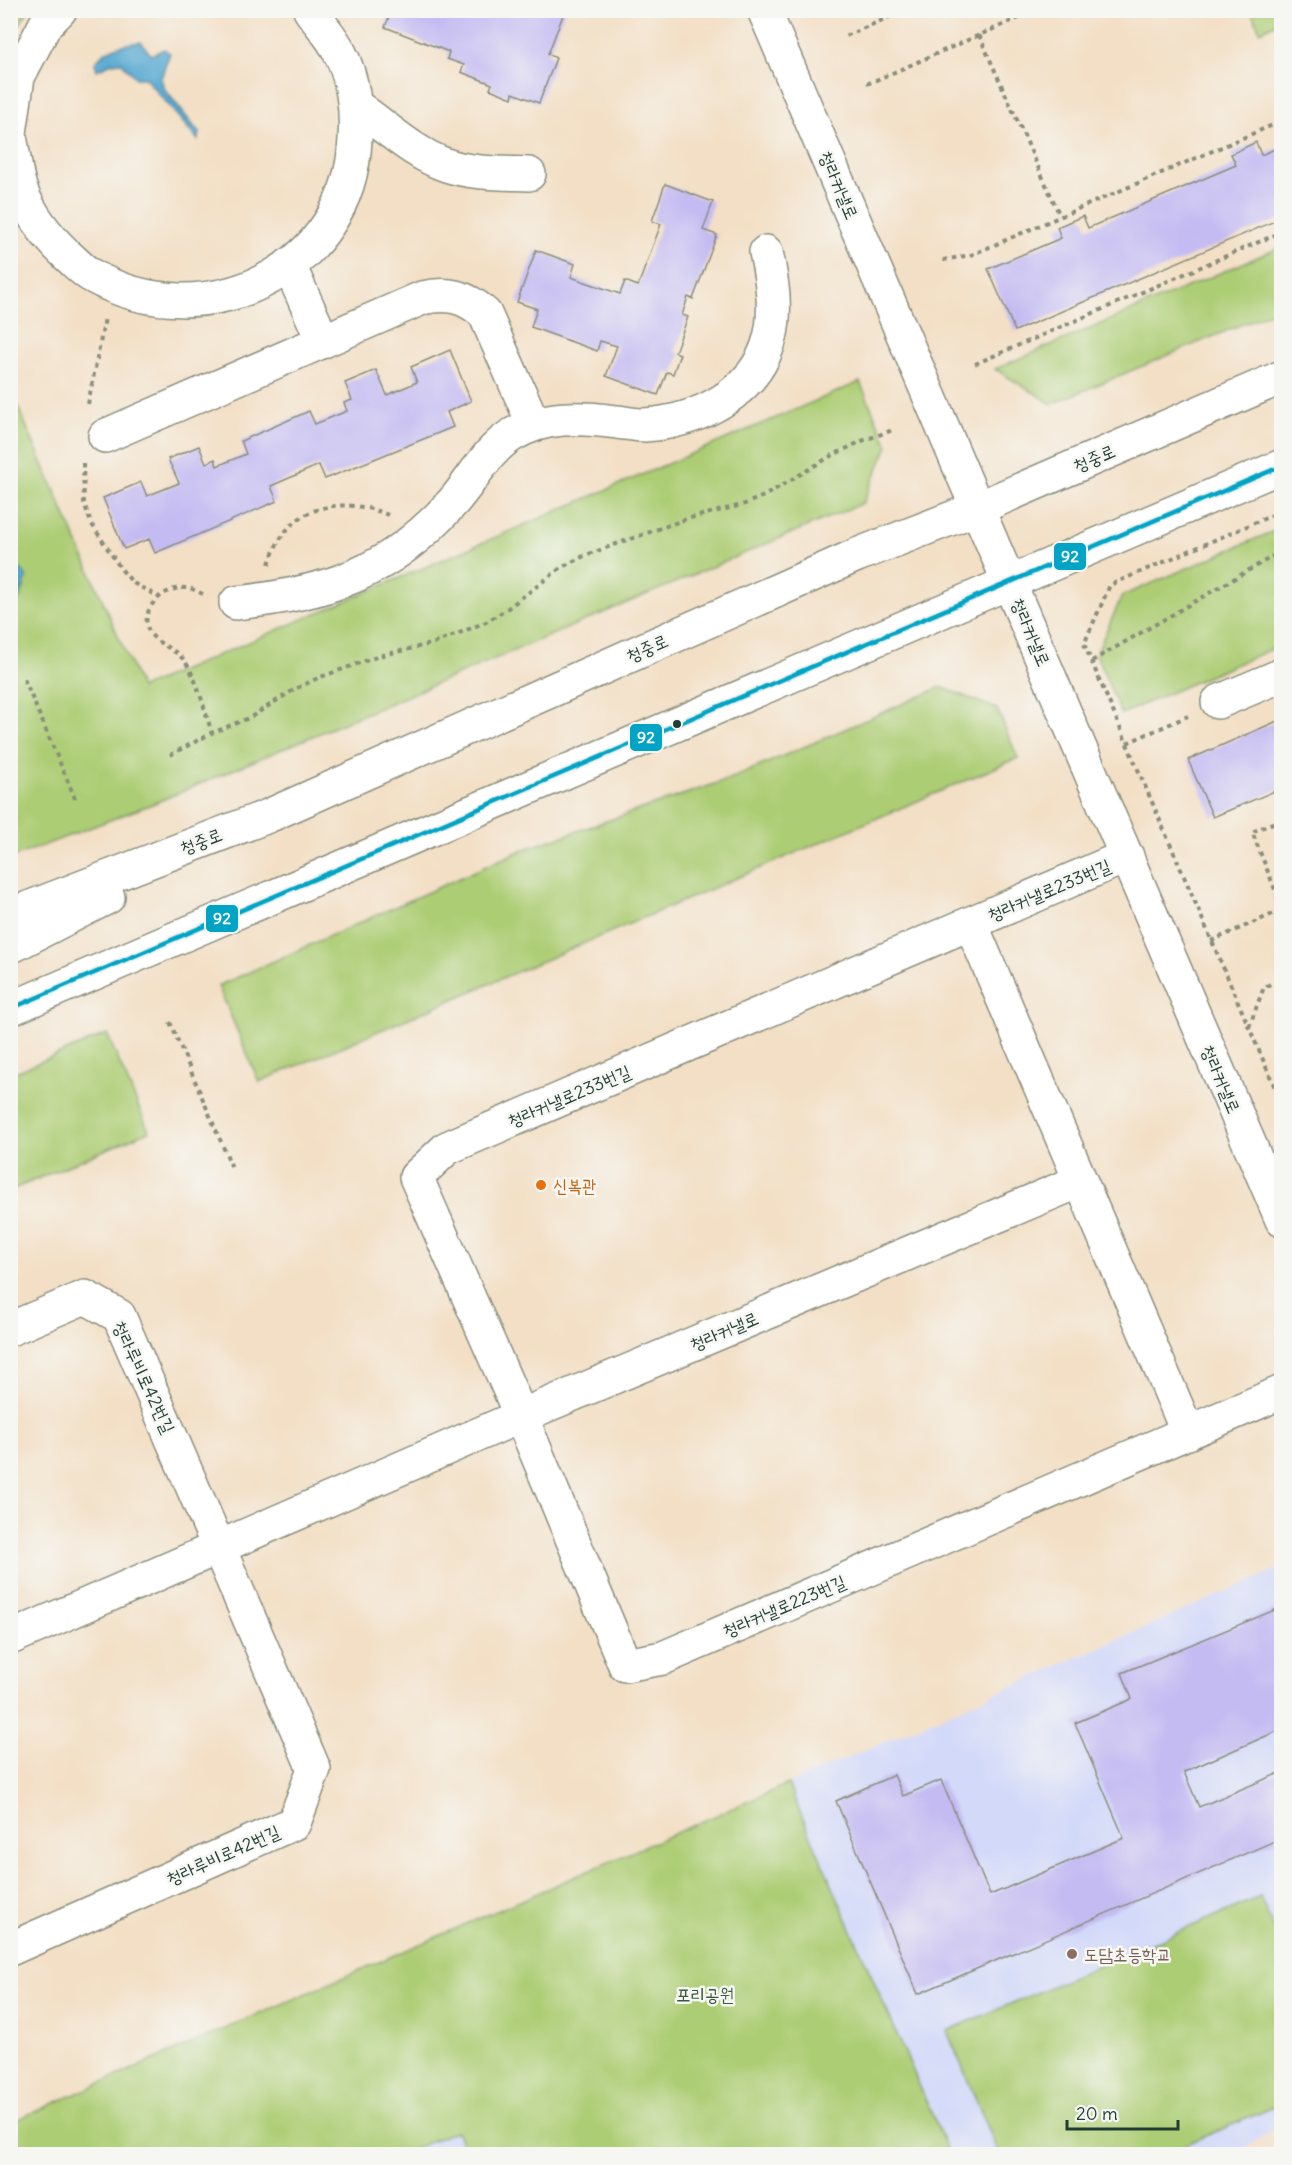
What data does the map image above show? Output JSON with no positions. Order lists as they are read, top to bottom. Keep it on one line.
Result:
{"streets":{"street":["청라커낼로","청중로","청라커낼로233번길","청라루비로42번길","청라커낼로223번길"]},"crossings":[["청라커낼로","청중로"],["청라커낼로","청라커낼로233번길"],["청라커낼로","청라루비로42번길"],["청라커낼로","청라커낼로223번길"],["청라커낼로233번길","청라커낼로223번길"]],"parks":["포리공원"],"places":["신복관","도담초등학교"],"lines":["transit line 92"],"scale_bar":"20 m"}
